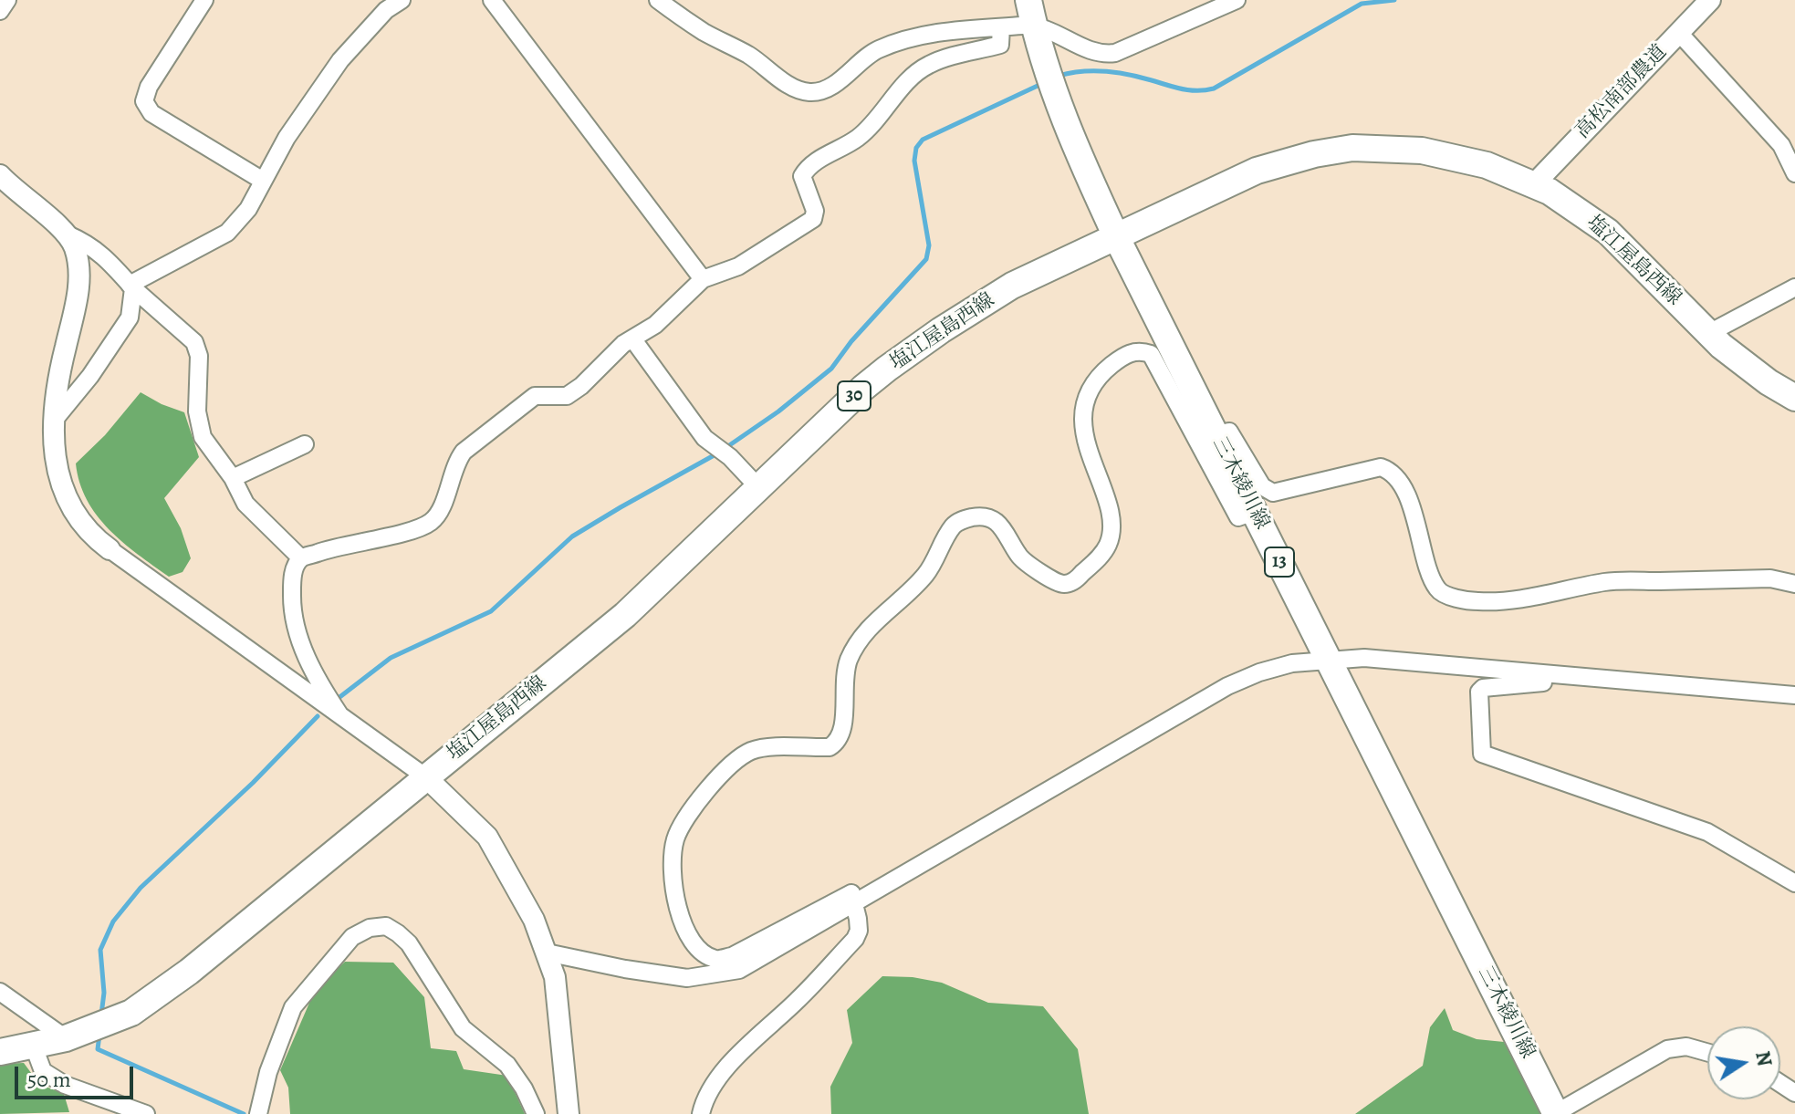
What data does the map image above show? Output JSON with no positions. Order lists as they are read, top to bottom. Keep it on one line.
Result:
{"streets":{"main road":["塩江屋島西線","30","三木綾川線","13"],"street":["高松南部農道"]},"crossings":[["高松南部農道","塩江屋島西線"],["塩江屋島西線","三木綾川線"]],"scale_bar":"50 m","north":"right"}
